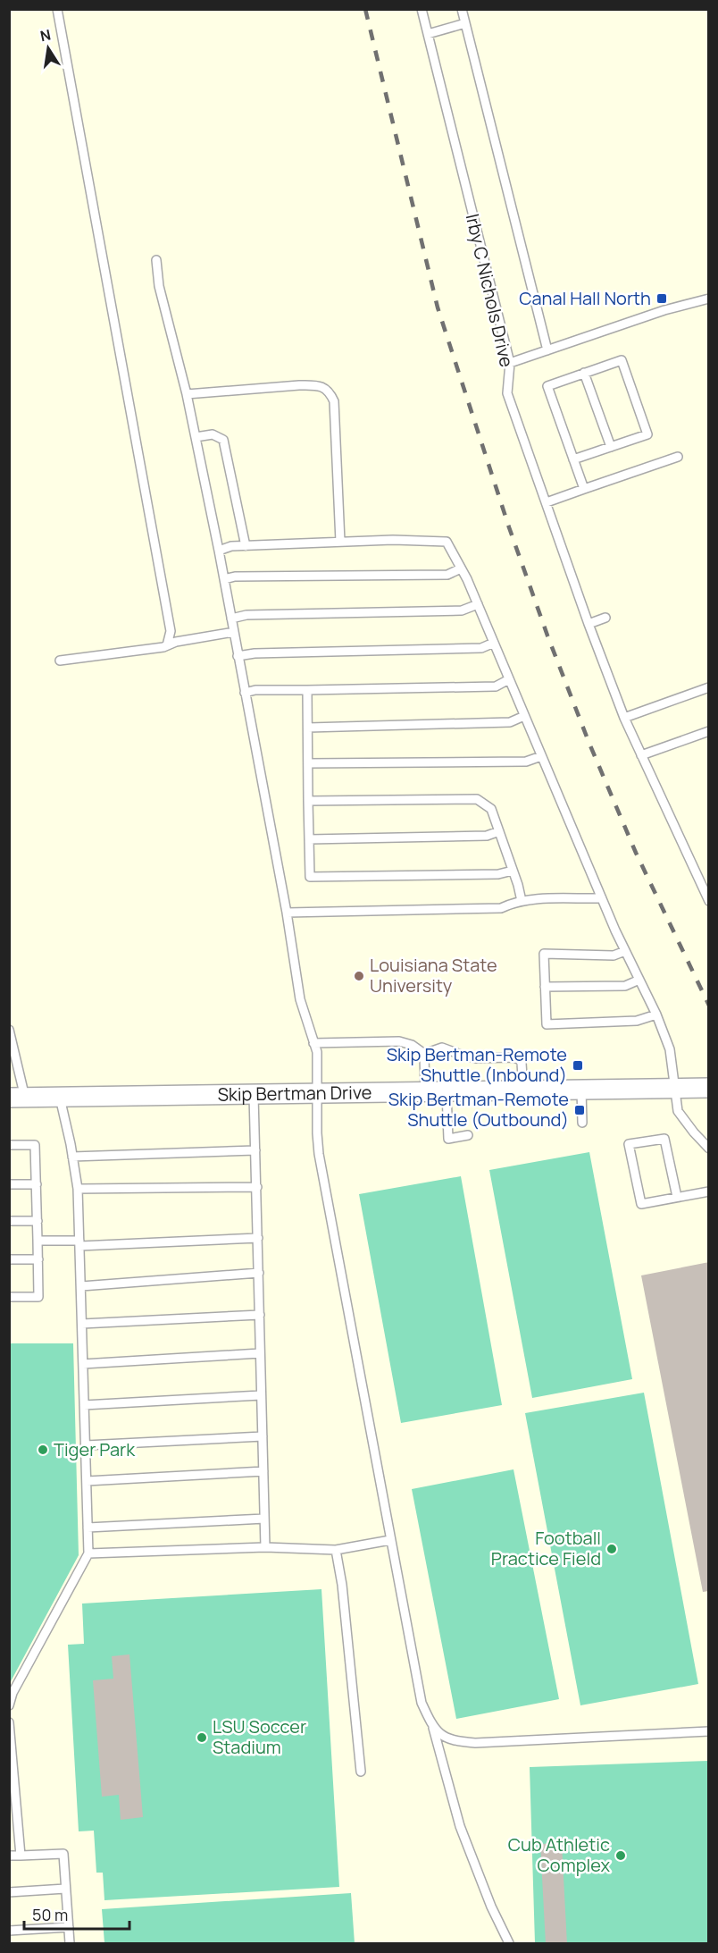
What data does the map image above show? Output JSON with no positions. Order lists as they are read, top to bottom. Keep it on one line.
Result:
{"streets":{"street":["Skip Bertman Drive"],"lane":["Irby C Nichols Drive"]},"places":{"transit":["Canal Hall North","Skip Bertman-Remote Shuttle (Inbound)","Skip Bertman-Remote Shuttle (Outbound)"],"other":["Louisiana State University","Tiger Park","Football Practice Field","LSU Soccer Stadium","Cub Athletic Complex"]},"scale_bar":"50 m","north":"top"}
